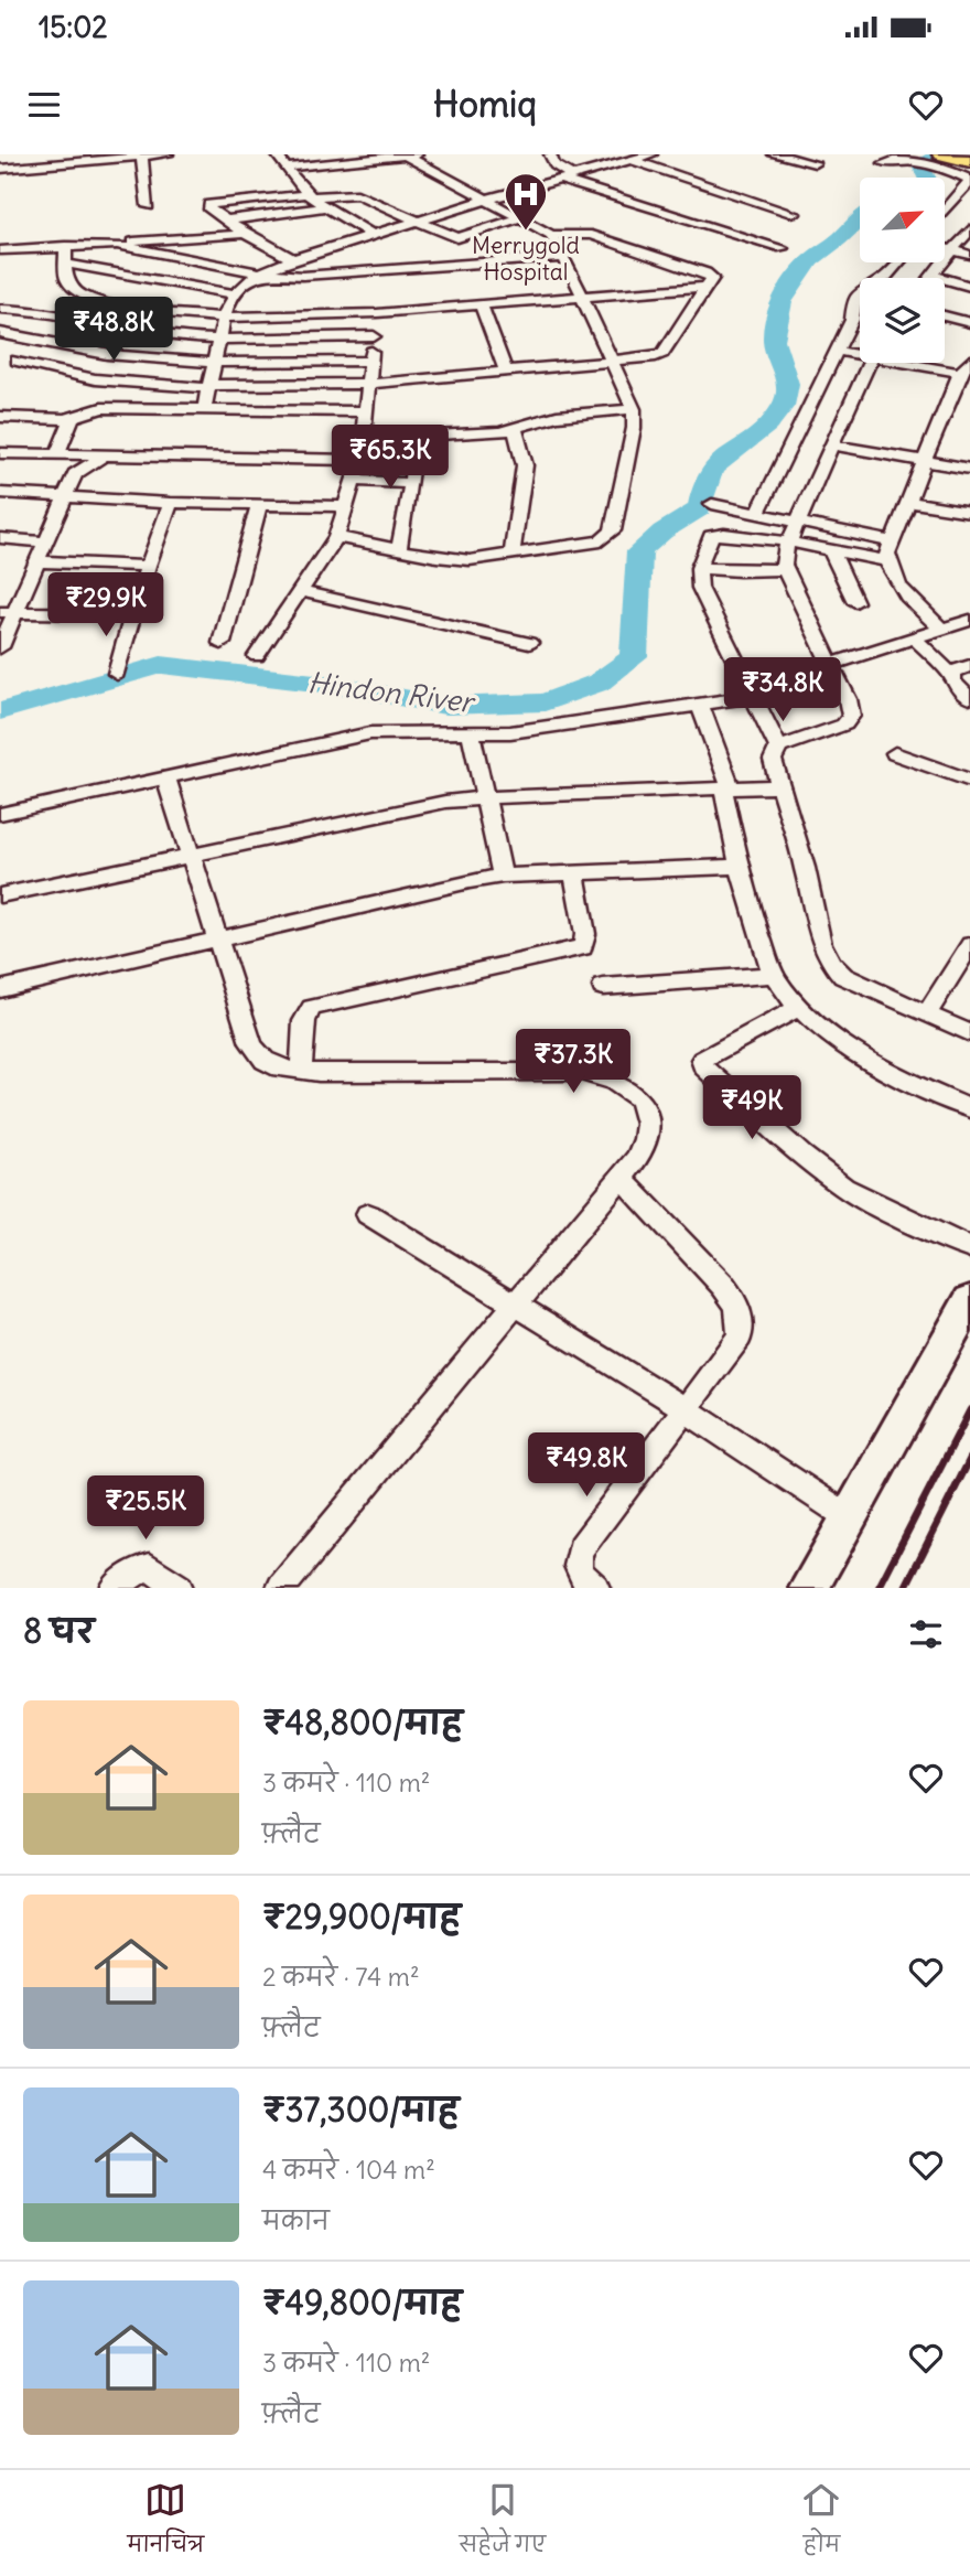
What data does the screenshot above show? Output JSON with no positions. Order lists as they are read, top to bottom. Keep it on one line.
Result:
{"water":["Hindon River"],"places":{"hospital":["Merrygold Hospital"]},"north":"top right","page":{"status":"15:02","header":"Homiq","price":["₹48.8K","₹65.3K","₹29.9K","₹34.8K","₹37.3K","₹49K","₹49.8K","₹25.5K"],"heading":"8 घर","list":[{"name":"₹48,800/माह","note":"3 कमरे · 110 m² · फ़्लैट"},{"name":"₹29,900/माह","note":"2 कमरे · 74 m² · फ़्लैट"},{"name":"₹37,300/माह","note":"4 कमरे · 104 m² · मकान"},{"name":"₹49,800/माह","note":"3 कमरे · 110 m² · फ़्लैट"}],"tabs":["मानचित्र","सहेजे गए","होम"]}}
